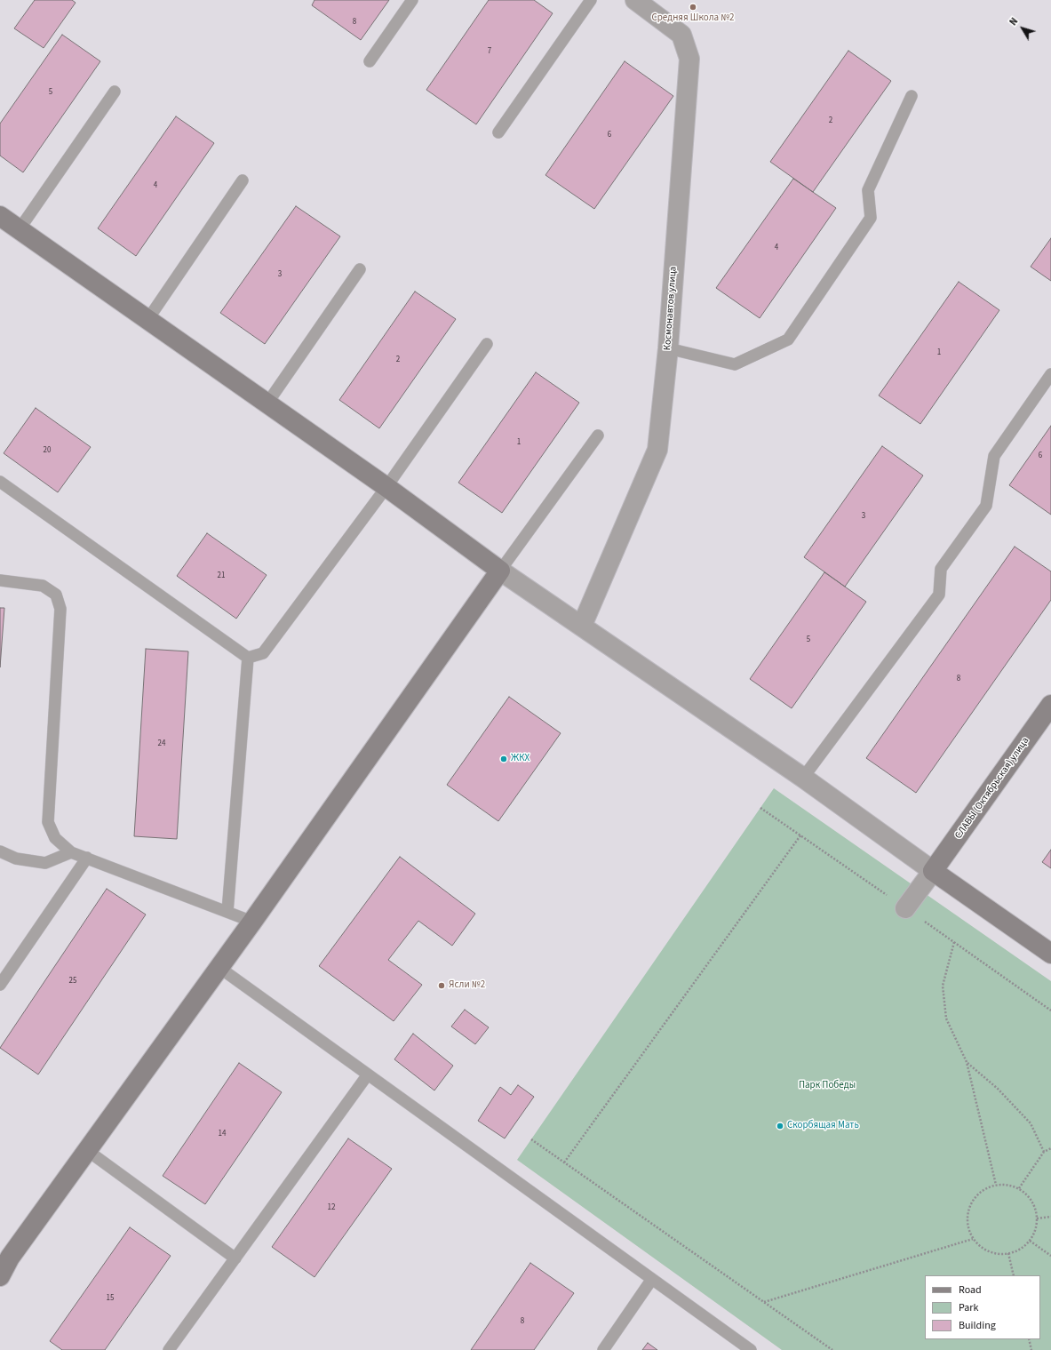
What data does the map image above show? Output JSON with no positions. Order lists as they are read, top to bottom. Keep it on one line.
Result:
{"streets":{"street":["Космонавтов улица","СЛАВЫ (Октябрьская) улица"]},"parks":["Парк Победы"],"places":["Средняя Школа №2","ЖКХ","Ясли №2","Скорбящая Мать"],"house_numbers":["8","7","5","2","6","4","4","3","1","2","1","20","6","3","21","5","8","24","25","14","12","15","8"],"legend":["Road","Park","Building"],"north":"top left"}
